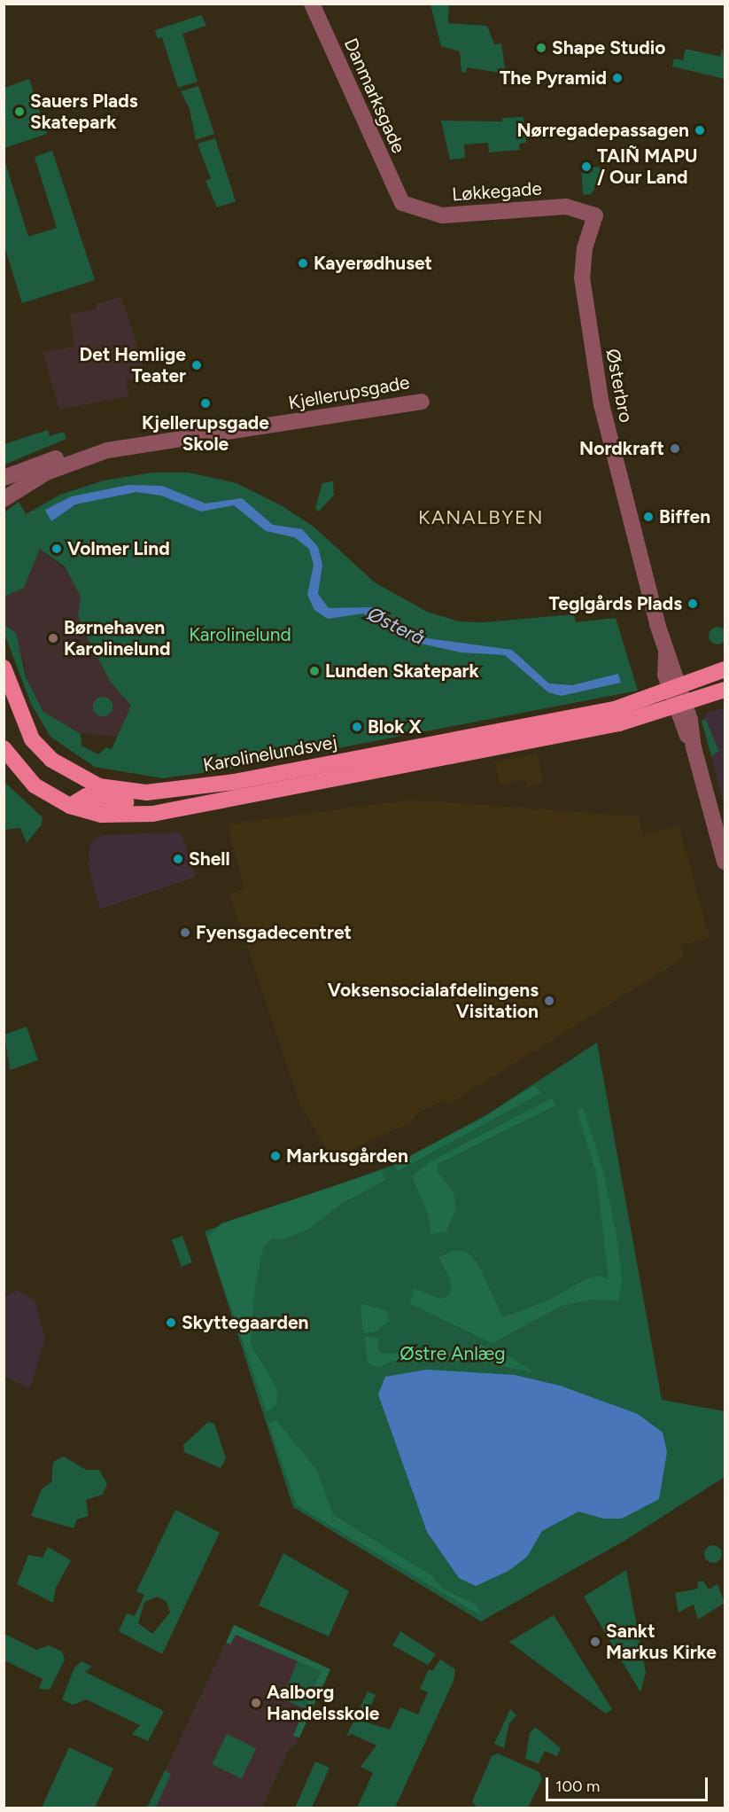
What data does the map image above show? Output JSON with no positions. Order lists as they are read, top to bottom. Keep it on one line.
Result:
{"streets":{"main road":["Karolinelundsvej"],"street":["Danmarksgade","Løkkegade","Østerbro","Kjellerupsgade"]},"crossings":[["Danmarksgade","Løkkegade"],["Løkkegade","Østerbro"],["Østerbro","Karolinelundsvej"]],"districts":["KANALBYEN"],"water":["Østerå"],"parks":["Karolinelund","Østre Anlæg"],"places":["Shape Studio","The Pyramid","Sauers Plads Skatepark","Nørregadepassagen","TAIÑ MAPU / Our Land","Kayerødhuset","Det Hemlige Teater","Kjellerupsgade Skole","Nordkraft","Biffen","Volmer Lind","Teglgårds Plads","Børnehaven Karolinelund","Lunden Skatepark","Blok X","Shell","Fyensgadecentret","Voksensocialafdelingens Visitation","Markusgården","Skyttegaarden","Sankt Markus Kirke","Aalborg Handelsskole"],"scale_bar":"100 m"}
